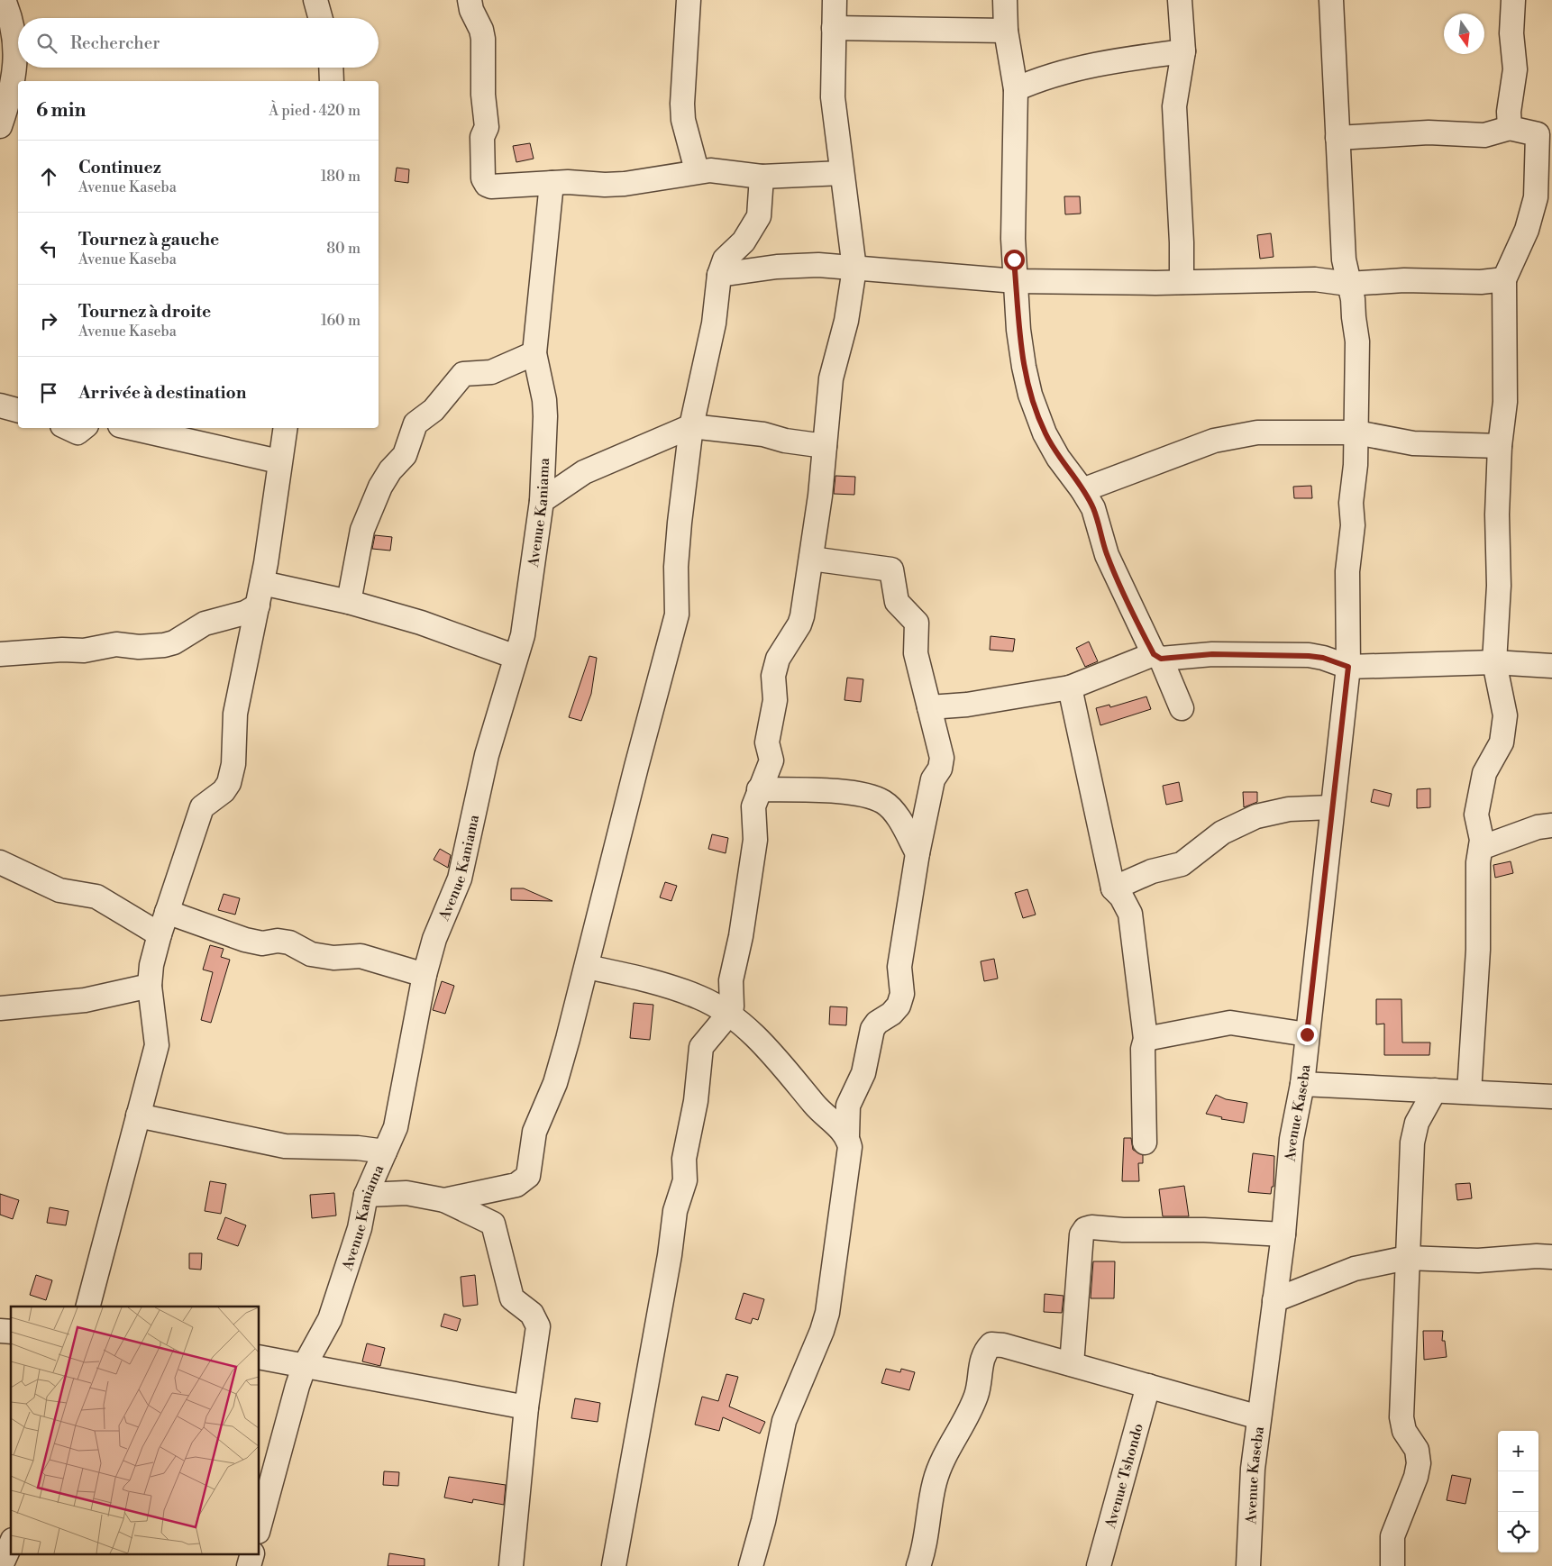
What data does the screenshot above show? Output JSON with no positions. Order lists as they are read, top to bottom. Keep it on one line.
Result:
{"streets":{"street":["Avenue Kaniama","Avenue Kaseba","Avenue Tshondo"]},"north":"bottom","page":{"search":"Rechercher","heading":["6 min","À pied · 420 m"],"list":[["Continuez","Avenue Kaseba","180 m"],["Tournez à gauche","Avenue Kaseba","80 m"],["Tournez à droite","Avenue Kaseba","160 m"],"Arrivée à destination"],"map_buttons":["+","−"]}}
